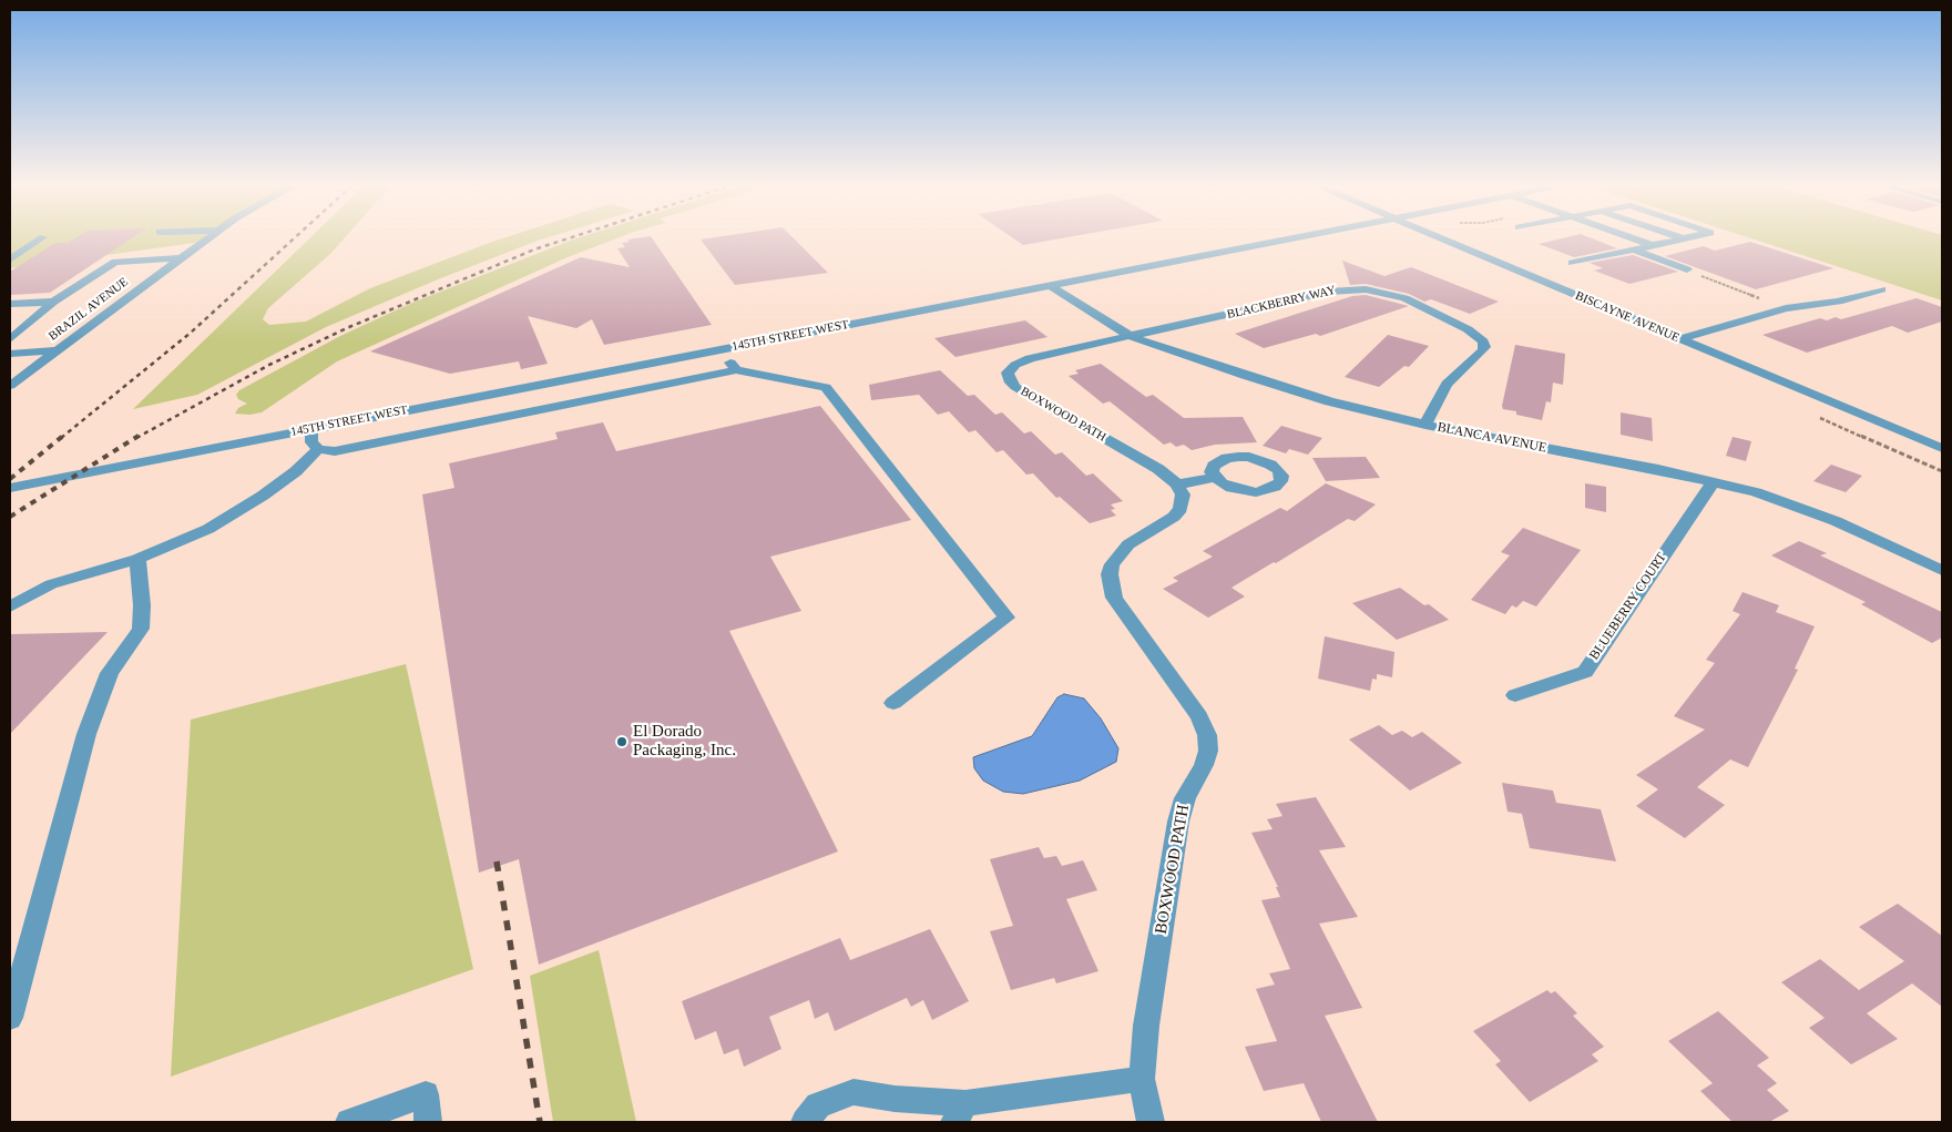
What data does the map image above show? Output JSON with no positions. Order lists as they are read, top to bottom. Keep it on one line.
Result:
{"streets":{"street":["BLACKBERRY WAY","BRAZIL AVENUE","BISCAYNE AVENUE","145TH STREET WEST","BOXWOOD PATH","BLANCA AVENUE","BLUEBERRY COURT"]},"crossings":[["BLACKBERRY WAY","BOXWOOD PATH"],["BLACKBERRY WAY","BLANCA AVENUE"],["145TH STREET WEST","BLANCA AVENUE"],["BOXWOOD PATH","BLANCA AVENUE"],["BLANCA AVENUE","BLUEBERRY COURT"]],"places":["El Dorado Packaging, Inc."]}
